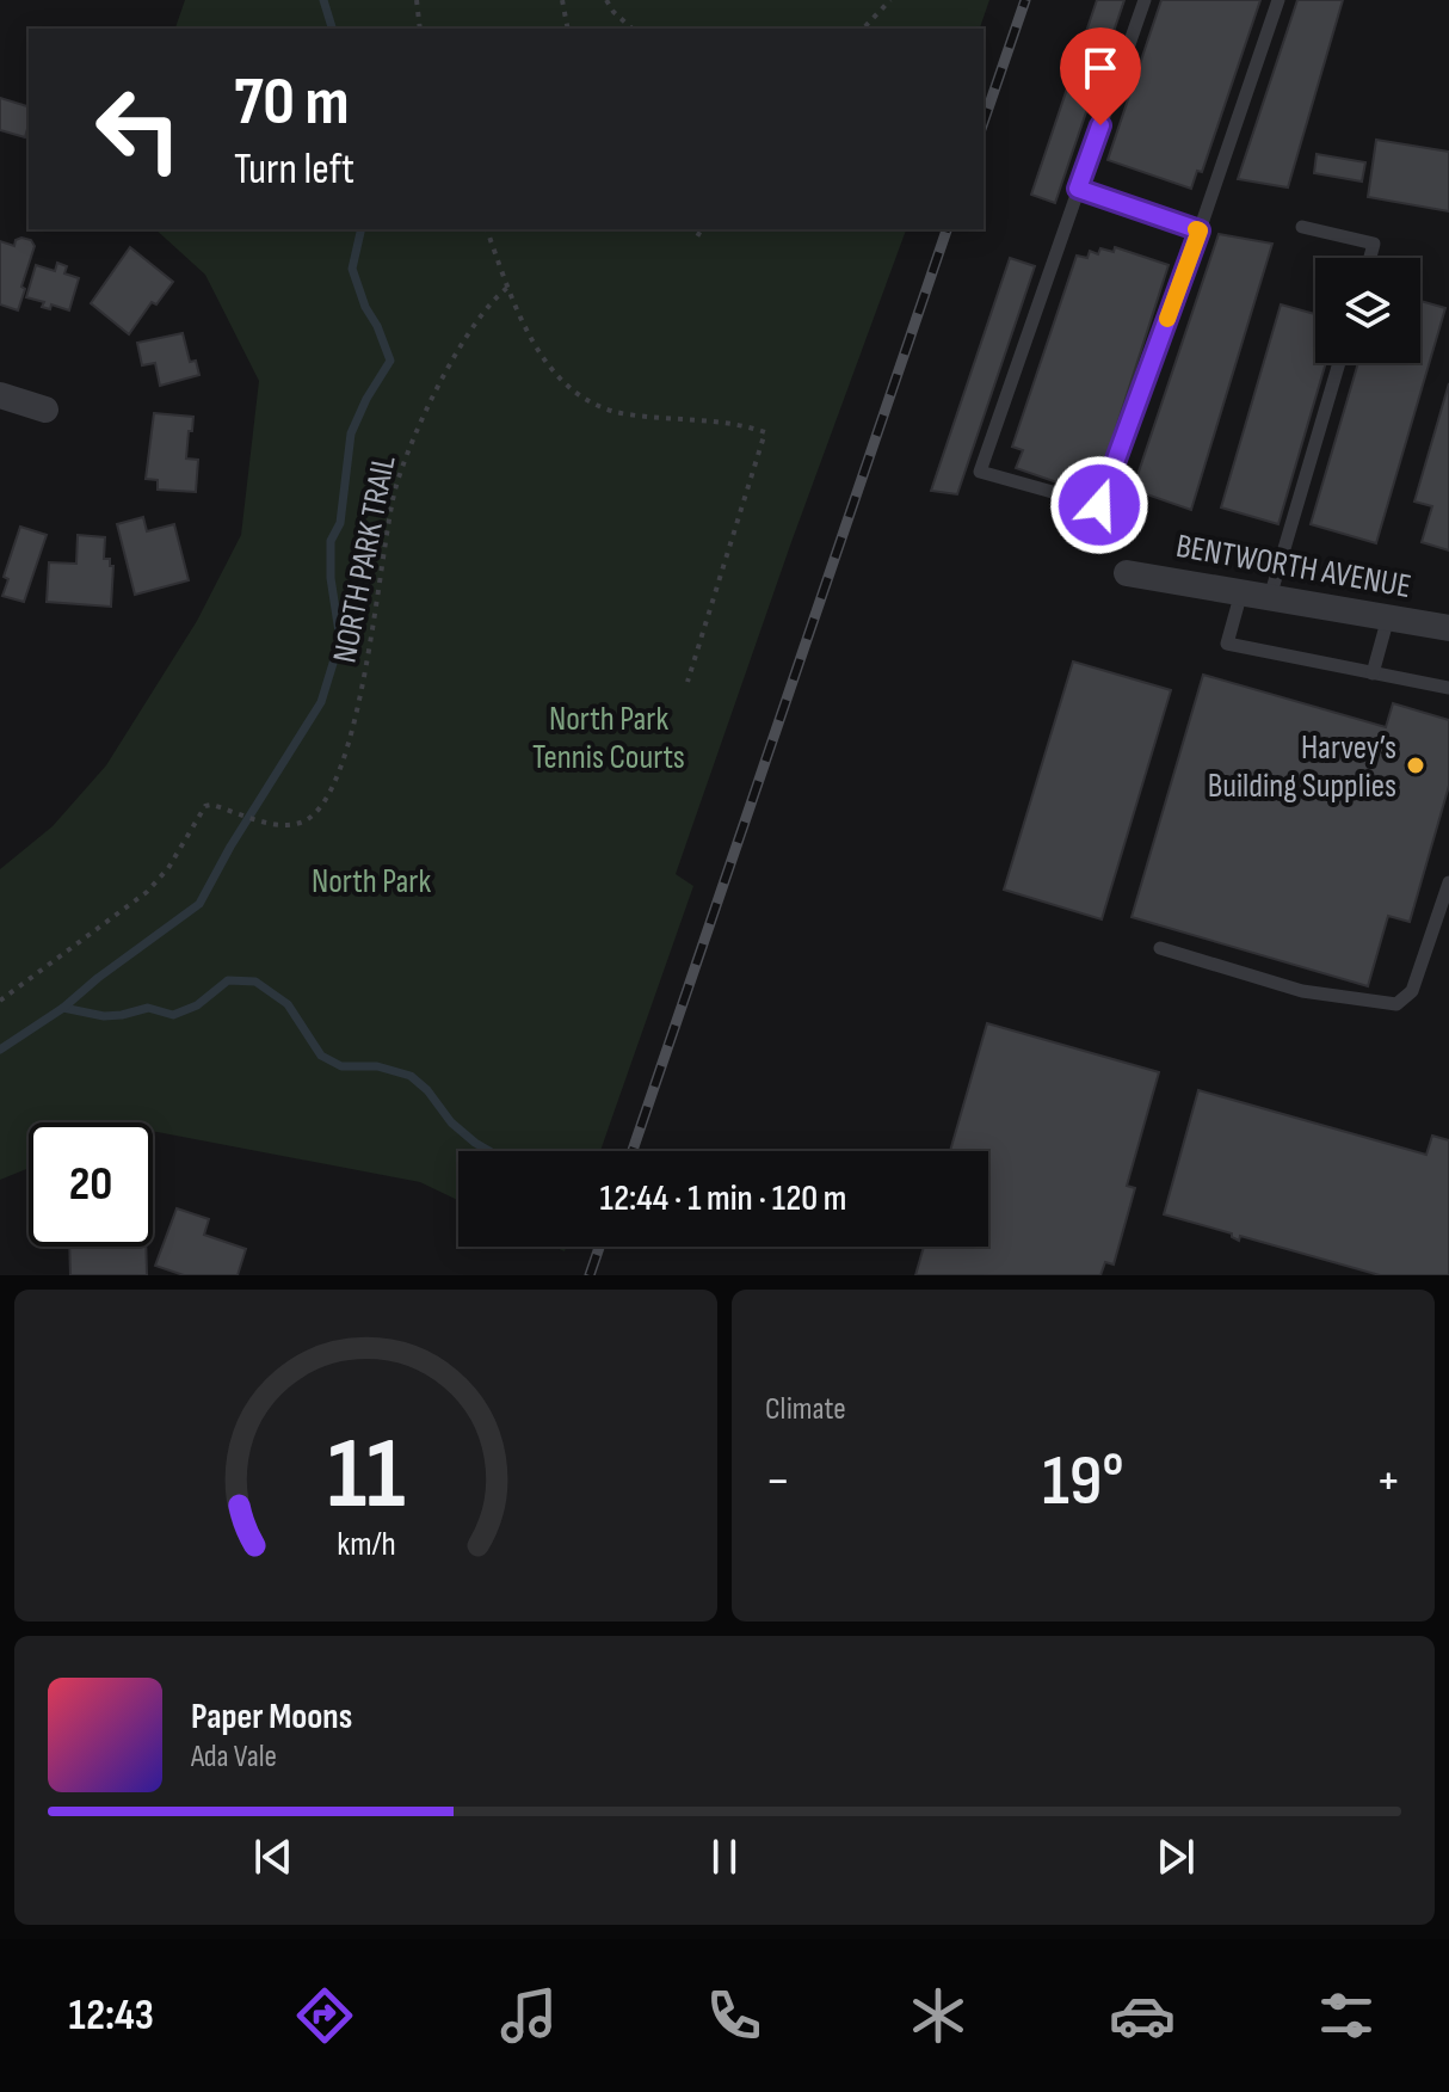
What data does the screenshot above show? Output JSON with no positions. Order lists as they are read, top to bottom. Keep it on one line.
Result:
{"streets":{"street":["BENTWORTH AVENUE"],"path":["NORTH PARK TRAIL"]},"parks":["North Park Tennis Courts","North Park"],"places":["Harvey’s Building Supplies"],"page":{"turn":["70 m","Turn left"],"limit":"20","trip":"12:44 · 1 min · 120 m","tile":"Climate","heat":["−","19°","+"],"song":["Paper Moons","Ada Vale"],"tabs":"12:43","gauge":["11","km/h"]}}
